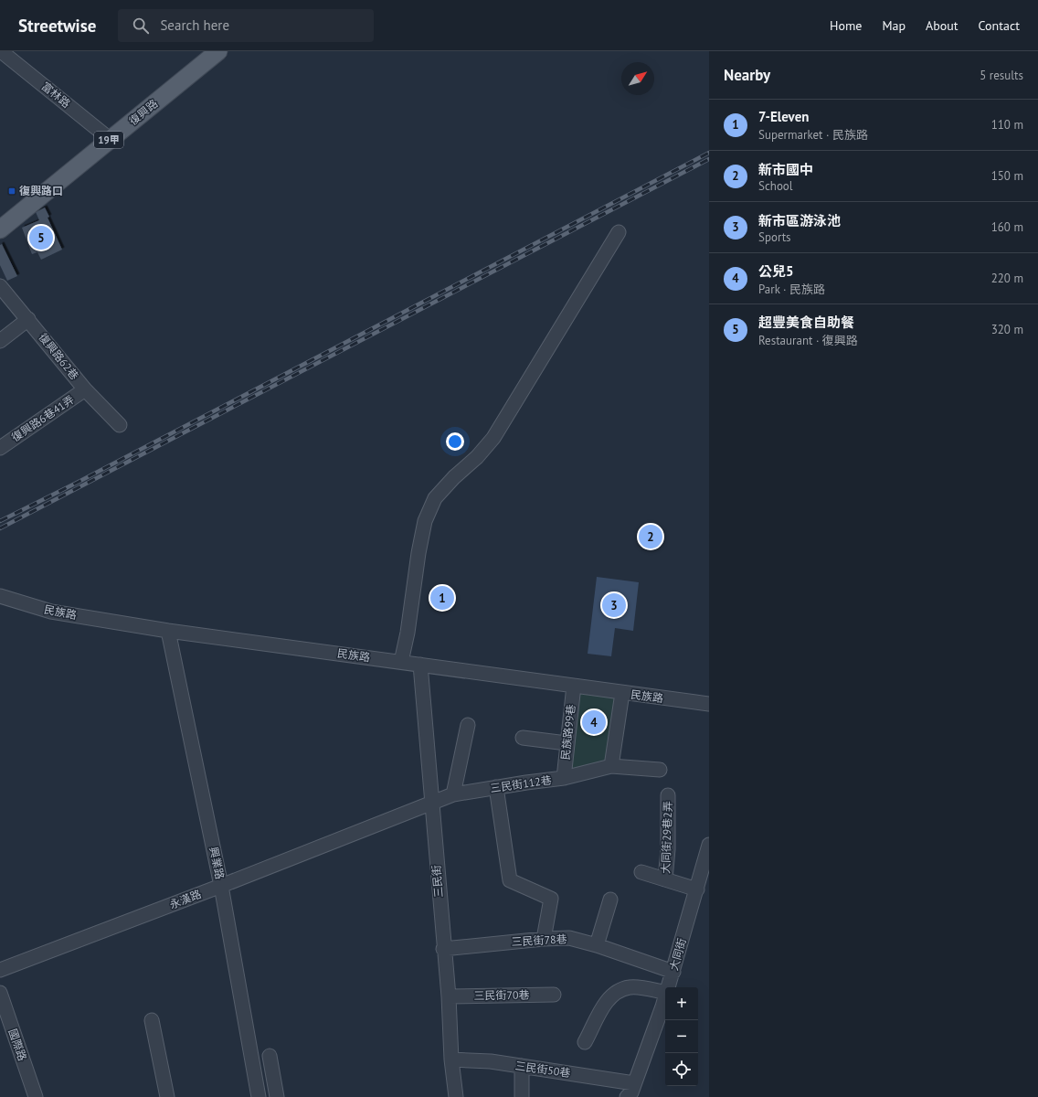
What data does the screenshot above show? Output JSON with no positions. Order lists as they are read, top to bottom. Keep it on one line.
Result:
{"streets":{"main road":["復興路","19甲"],"street":["富林路","復興路62巷","復興路6巷41弄","民族路","民族路99巷","三民街112巷","大同街29巷2弄","興業路","三民街","永漢路","三民街78巷","大同街","三民街70巷","國際路","三民街50巷"]},"crossings":[["富林路","復興路"],["復興路62巷","復興路6巷41弄"],["民族路","民族路99巷"],["民族路","興業路"],["民族路","三民街"],["民族路99巷","三民街112巷"],["三民街112巷","三民街"],["三民街112巷","永漢路"],["興業路","永漢路"],["三民街","永漢路"],["三民街","三民街78巷"],["三民街","三民街70巷"],["三民街","三民街50巷"],["三民街78巷","大同街"],["大同街","三民街50巷"]],"places":{"transit":["復興路口"]},"north":"top right","page":{"header":"Streetwise","search":"Search here","nav":["Home","Map","About","Contact"],"heading":["Nearby","5 results"],"list":[{"mark":"1","name":"7-Eleven","note":"Supermarket · 民族路","value":"110 m"},{"mark":"2","name":"新市國中","note":"School","value":"150 m"},{"mark":"3","name":"新市區游泳池","note":"Sports","value":"160 m"},{"mark":"4","name":"公兒5","note":"Park · 民族路","value":"220 m"},{"mark":"5","name":"超豐美食自助餐","note":"Restaurant · 復興路","value":"320 m"}],"pins":["5","2","1","3","4"],"map_buttons":["+","−"]}}
